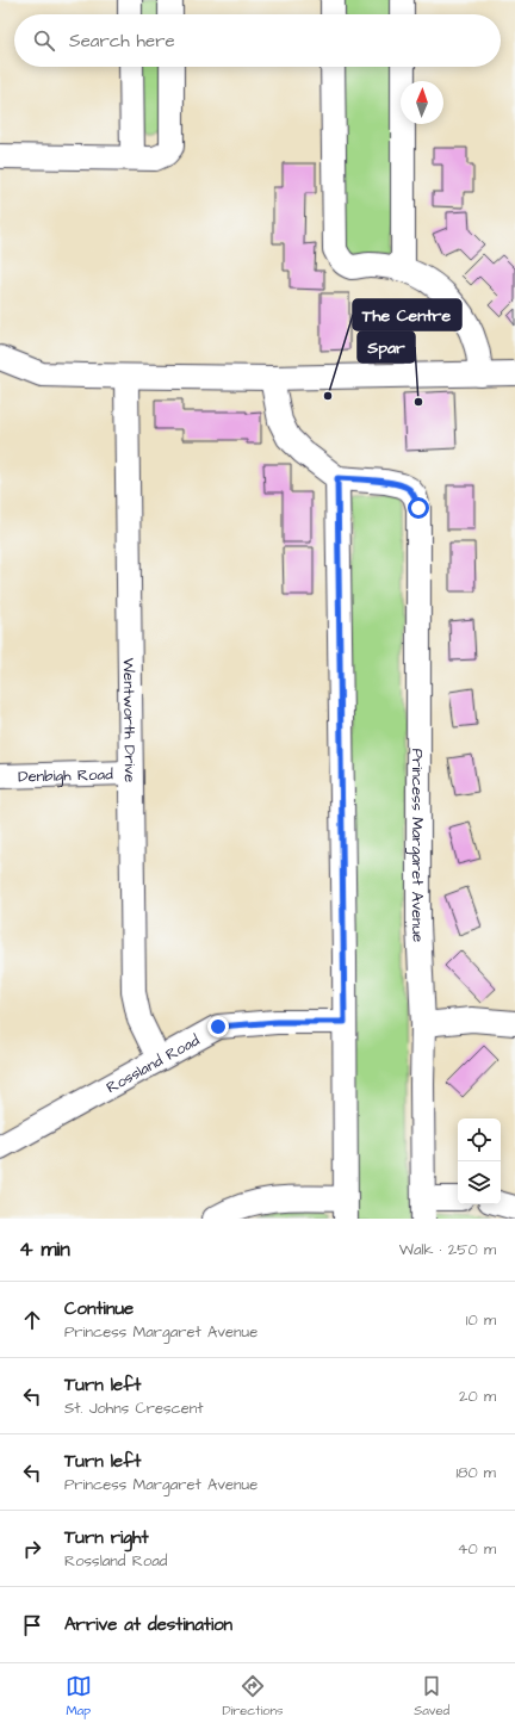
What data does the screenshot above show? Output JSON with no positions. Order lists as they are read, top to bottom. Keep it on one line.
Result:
{"streets":{"street":["Wentworth Drive","Denbigh Road","Princess Margaret Avenue","Rossland Road"]},"crossings":[["Wentworth Drive","Denbigh Road"],["Wentworth Drive","Rossland Road"]],"places":["The Centre","Spar"],"north":"top","page":{"search":"Search here","heading":["4 min","Walk · 250 m"],"list":[["Continue","Princess Margaret Avenue","10 m"],["Turn left","St. Johns Crescent","20 m"],["Turn left","Princess Margaret Avenue","180 m"],["Turn right","Rossland Road","40 m"],"Arrive at destination"],"nav":["Map","Directions","Saved"]}}
